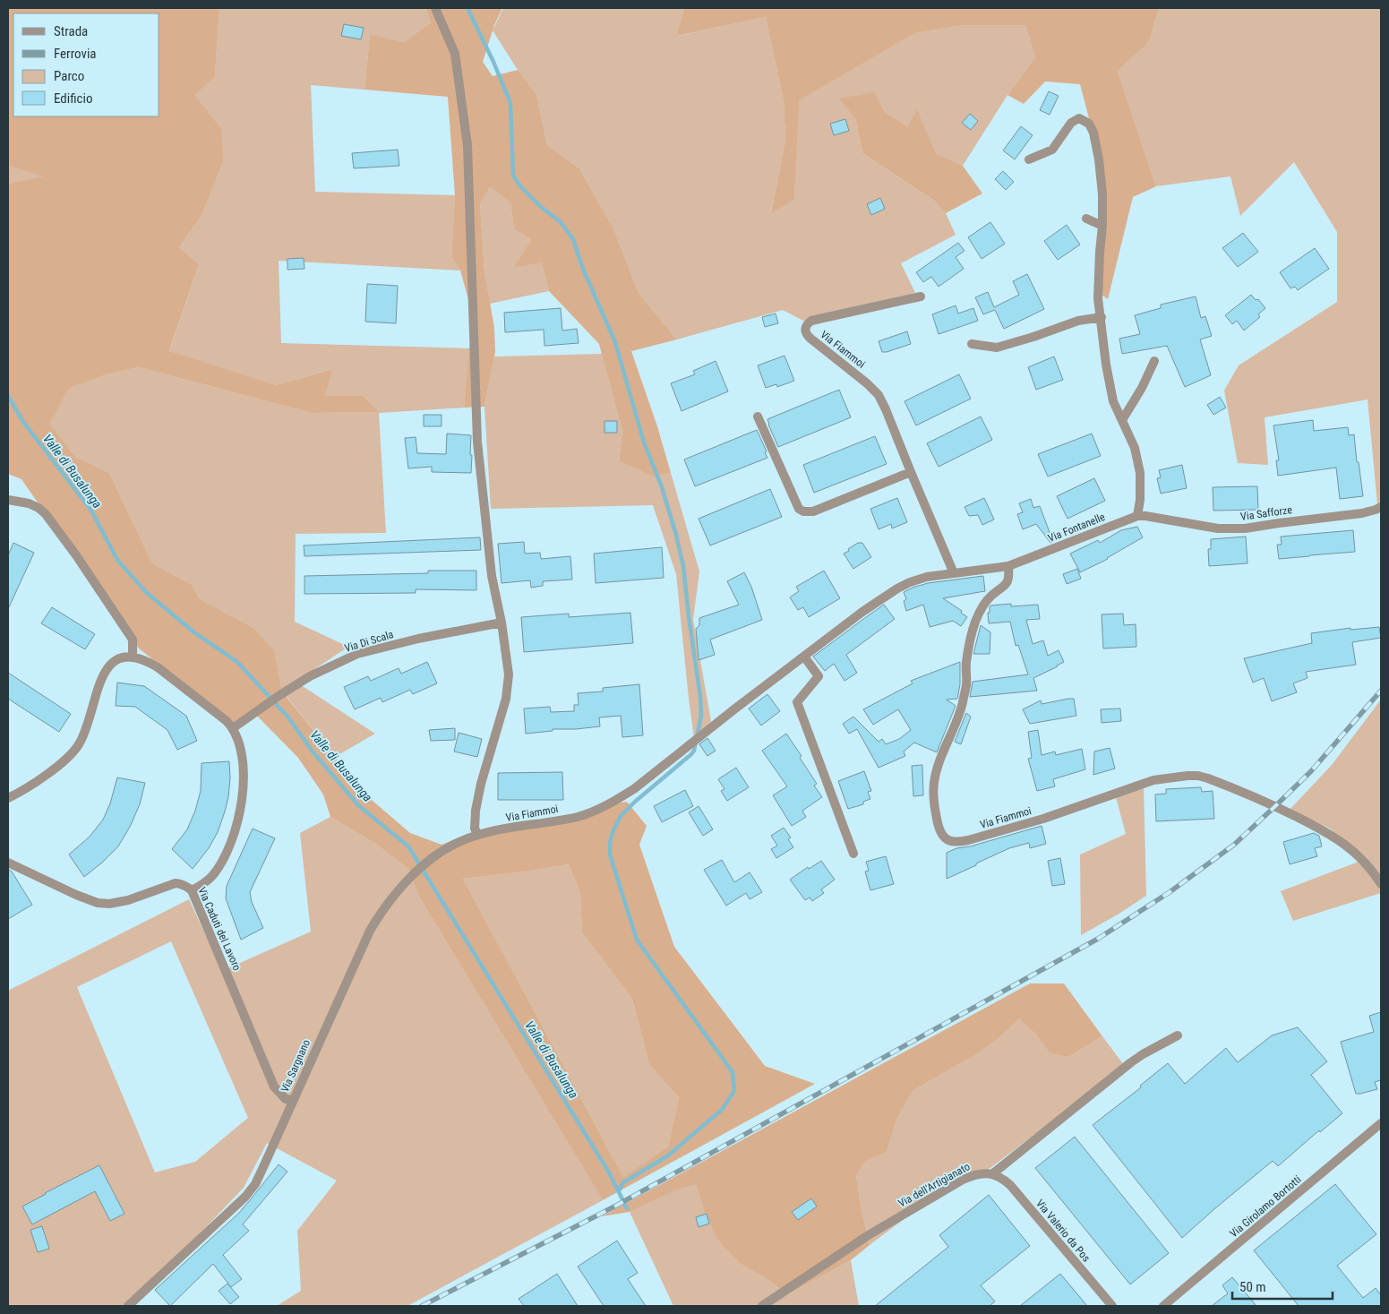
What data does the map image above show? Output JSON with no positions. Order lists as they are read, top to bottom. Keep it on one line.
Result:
{"streets":{"street":["Via Fiammoi","Via Safforze","Via Fontanelle","Via Di Scala","Via Caduti del Lavoro","Via Sargnano","Via dell'Artigianato","Via Girolamo Bortotti","Via Valerio da Pos"]},"crossings":[["Via Fiammoi","Via Fontanelle"],["Via Fiammoi","Via Sargnano"],["Via Safforze","Via Fontanelle"],["Via Caduti del Lavoro","Via Sargnano"],["Via dell'Artigianato","Via Valerio da Pos"]],"water":["Valle di Busalunga"],"legend":["Strada","Ferrovia","Parco","Edificio"],"scale_bar":"50 m"}
